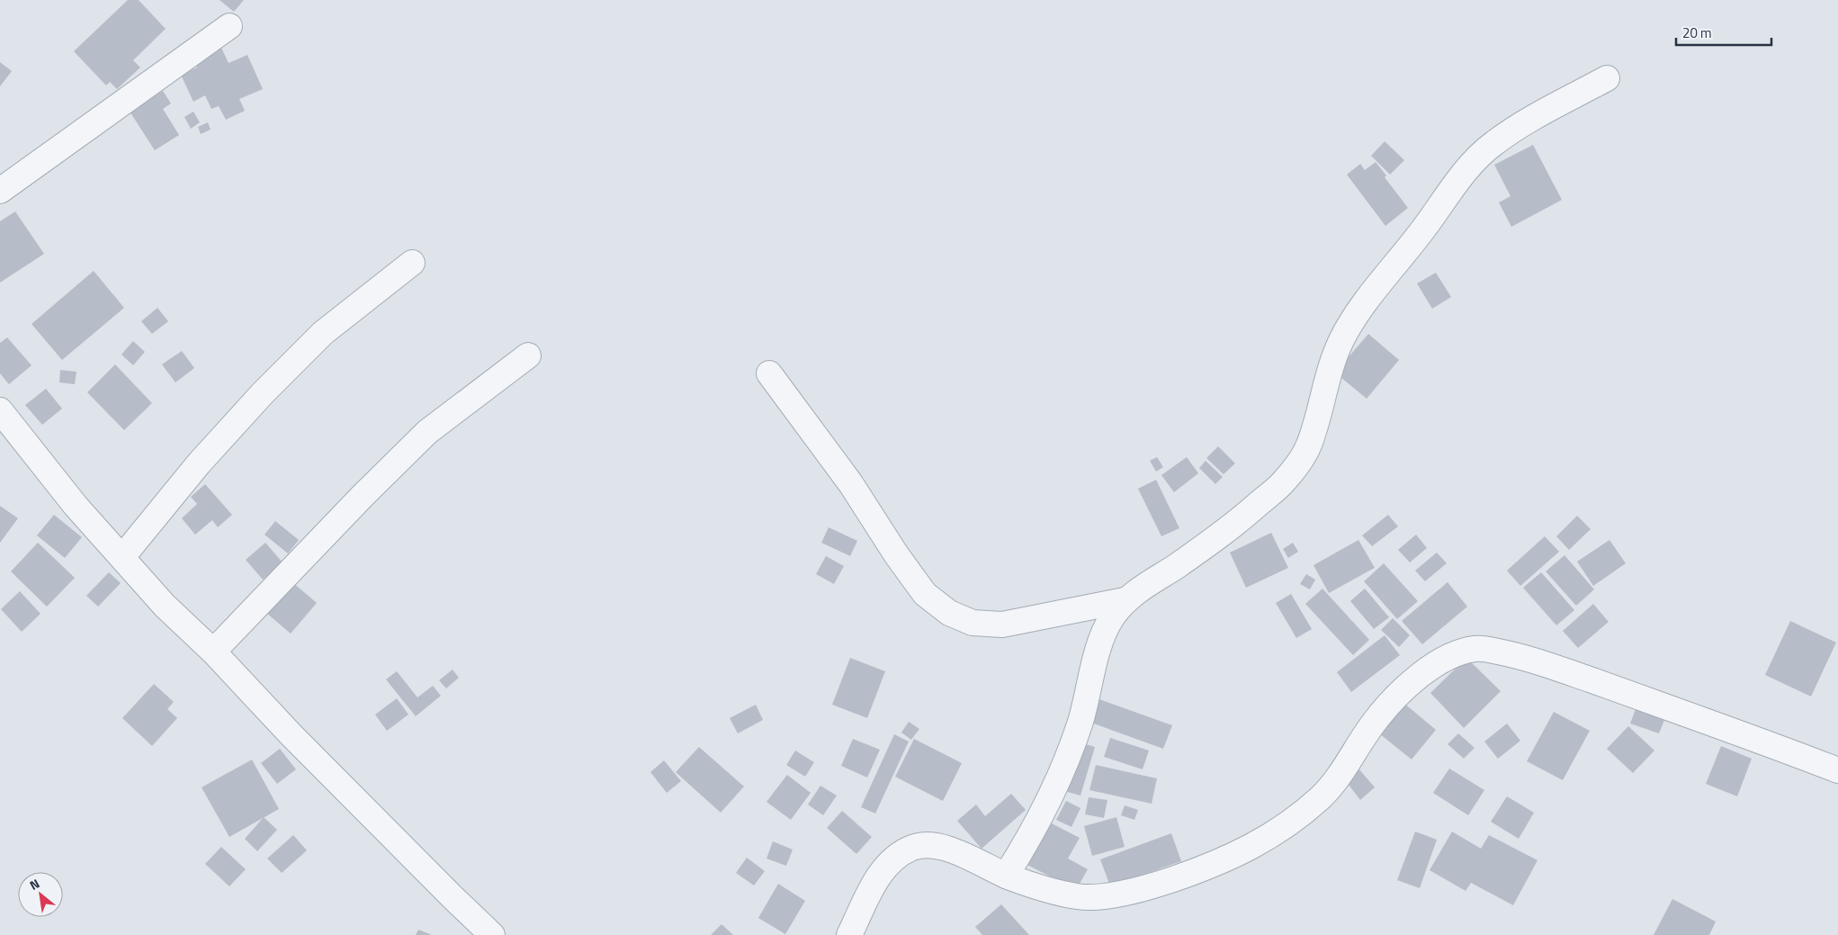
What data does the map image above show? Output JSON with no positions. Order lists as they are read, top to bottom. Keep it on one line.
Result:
{"scale_bar":"20 m","north":"top left"}
